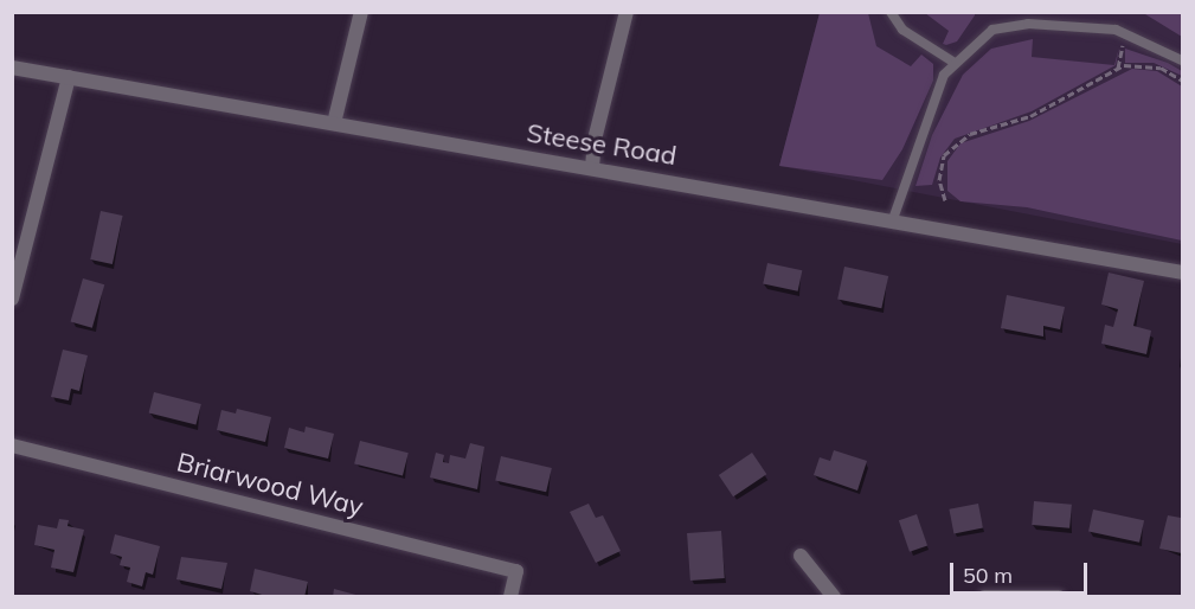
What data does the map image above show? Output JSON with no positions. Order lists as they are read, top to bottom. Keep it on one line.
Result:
{"streets":{"street":["Steese Road","Briarwood Way"]},"scale_bar":"50 m"}
